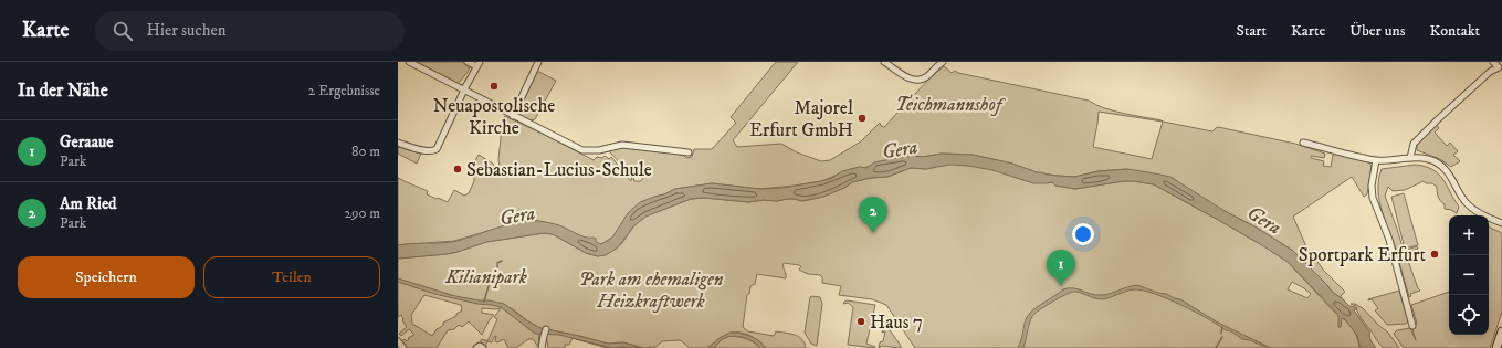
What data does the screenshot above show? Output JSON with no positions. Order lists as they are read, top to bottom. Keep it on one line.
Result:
{"water":["Gera"],"parks":["Teichmannshof","Kilianipark","Park am ehemaligen Heizkraftwerk"],"places":["Neuapostolische Kirche","Majorel Erfurt GmbH","Sebastian-Lucius-Schule","Sportpark Erfurt","Haus 7"],"page":{"header":"Karte","search":"Hier suchen","nav":["Start","Karte","Über uns","Kontakt"],"heading":["In der Nähe","2 Ergebnisse"],"list":[{"mark":"1","name":"Geraaue","note":"Park","value":"80 m"},{"mark":"2","name":"Am Ried","note":"Park","value":"290 m"}],"pins":["2","1"],"map_buttons":["+","−"],"buttons":["Speichern","Teilen"]}}
